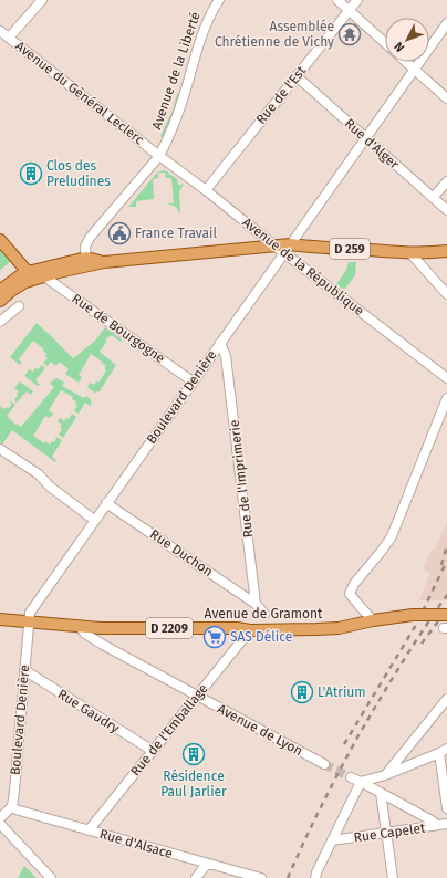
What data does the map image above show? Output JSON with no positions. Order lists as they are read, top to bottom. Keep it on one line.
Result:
{"streets":{"main road":["D 259","Avenue de Gramont","D 2209"],"street":["Avenue de la Liberté","Avenue du Général Leclerc","Rue de l'Est","Rue d'Alger","Avenue de la République","Rue de Bourgogne","Boulevard Denière","Rue de l'Imprimerie","Rue Duchon","Rue Gaudry","Rue de l'Emballage","Avenue de Lyon","Rue Capelet","Rue d'Alsace"]},"crossings":[["Avenue de la Liberté","Avenue du Général Leclerc"],["Avenue de la Liberté","Avenue de la République"],["Avenue du Général Leclerc","Avenue de la République"],["Rue de l'Est","Rue d'Alger"],["Rue de l'Est","Avenue de la République"],["Rue d'Alger","Boulevard Denière"],["D 259","Avenue de la République"],["D 259","Boulevard Denière"],["Avenue de la République","Boulevard Denière"],["Rue de Bourgogne","Boulevard Denière"],["Boulevard Denière","Rue de l'Imprimerie"],["Boulevard Denière","Rue Duchon"],["Boulevard Denière","Avenue de Gramont"],["Boulevard Denière","Rue Gaudry"],["Boulevard Denière","Rue d'Alsace"],["Rue de l'Imprimerie","Rue Duchon"],["Avenue de Gramont","Rue de l'Emballage"],["Avenue de Gramont","Avenue de Lyon"],["Rue Gaudry","Rue de l'Emballage"],["Rue de l'Emballage","Avenue de Lyon"],["Rue de l'Emballage","Rue d'Alsace"]],"places":{"temple":["Assemblée Chrétienne de Vichy"],"building":["Clos des Preludines","L'Atrium","Résidence Paul Jarlier"],"public building":["France Travail"],"supermarket":["SAS Délice"]},"north":"bottom left"}
